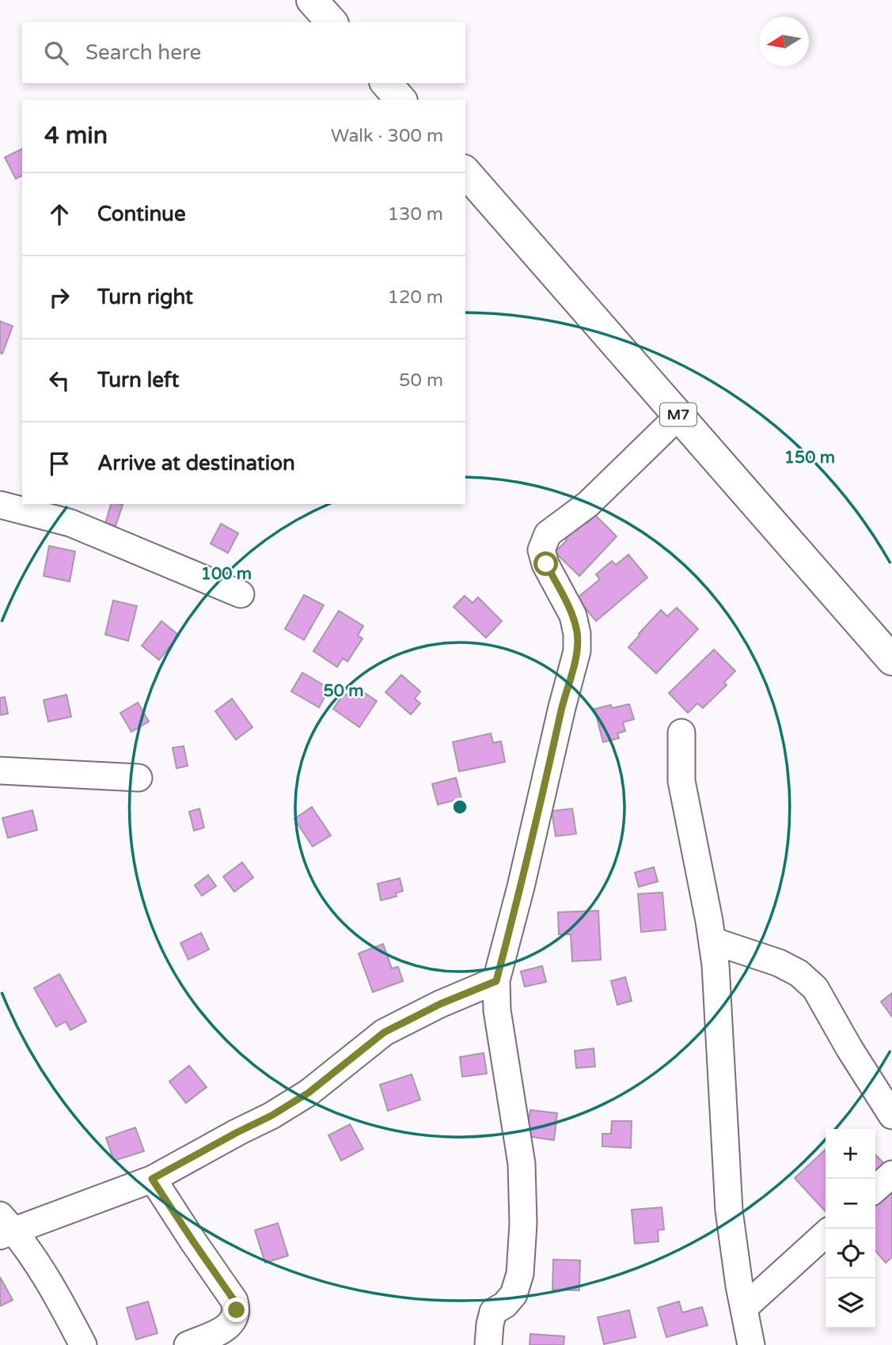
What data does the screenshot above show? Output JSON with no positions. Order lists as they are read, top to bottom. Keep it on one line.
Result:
{"streets":{"main road":["M7"]},"north":"left","page":{"search":"Search here","heading":["4 min","Walk · 300 m"],"list":[["Continue","130 m"],["Turn right","120 m"],["Turn left","50 m"],"Arrive at destination"],"map_buttons":["+","−"]},"rings":["150 m","100 m","50 m"]}
